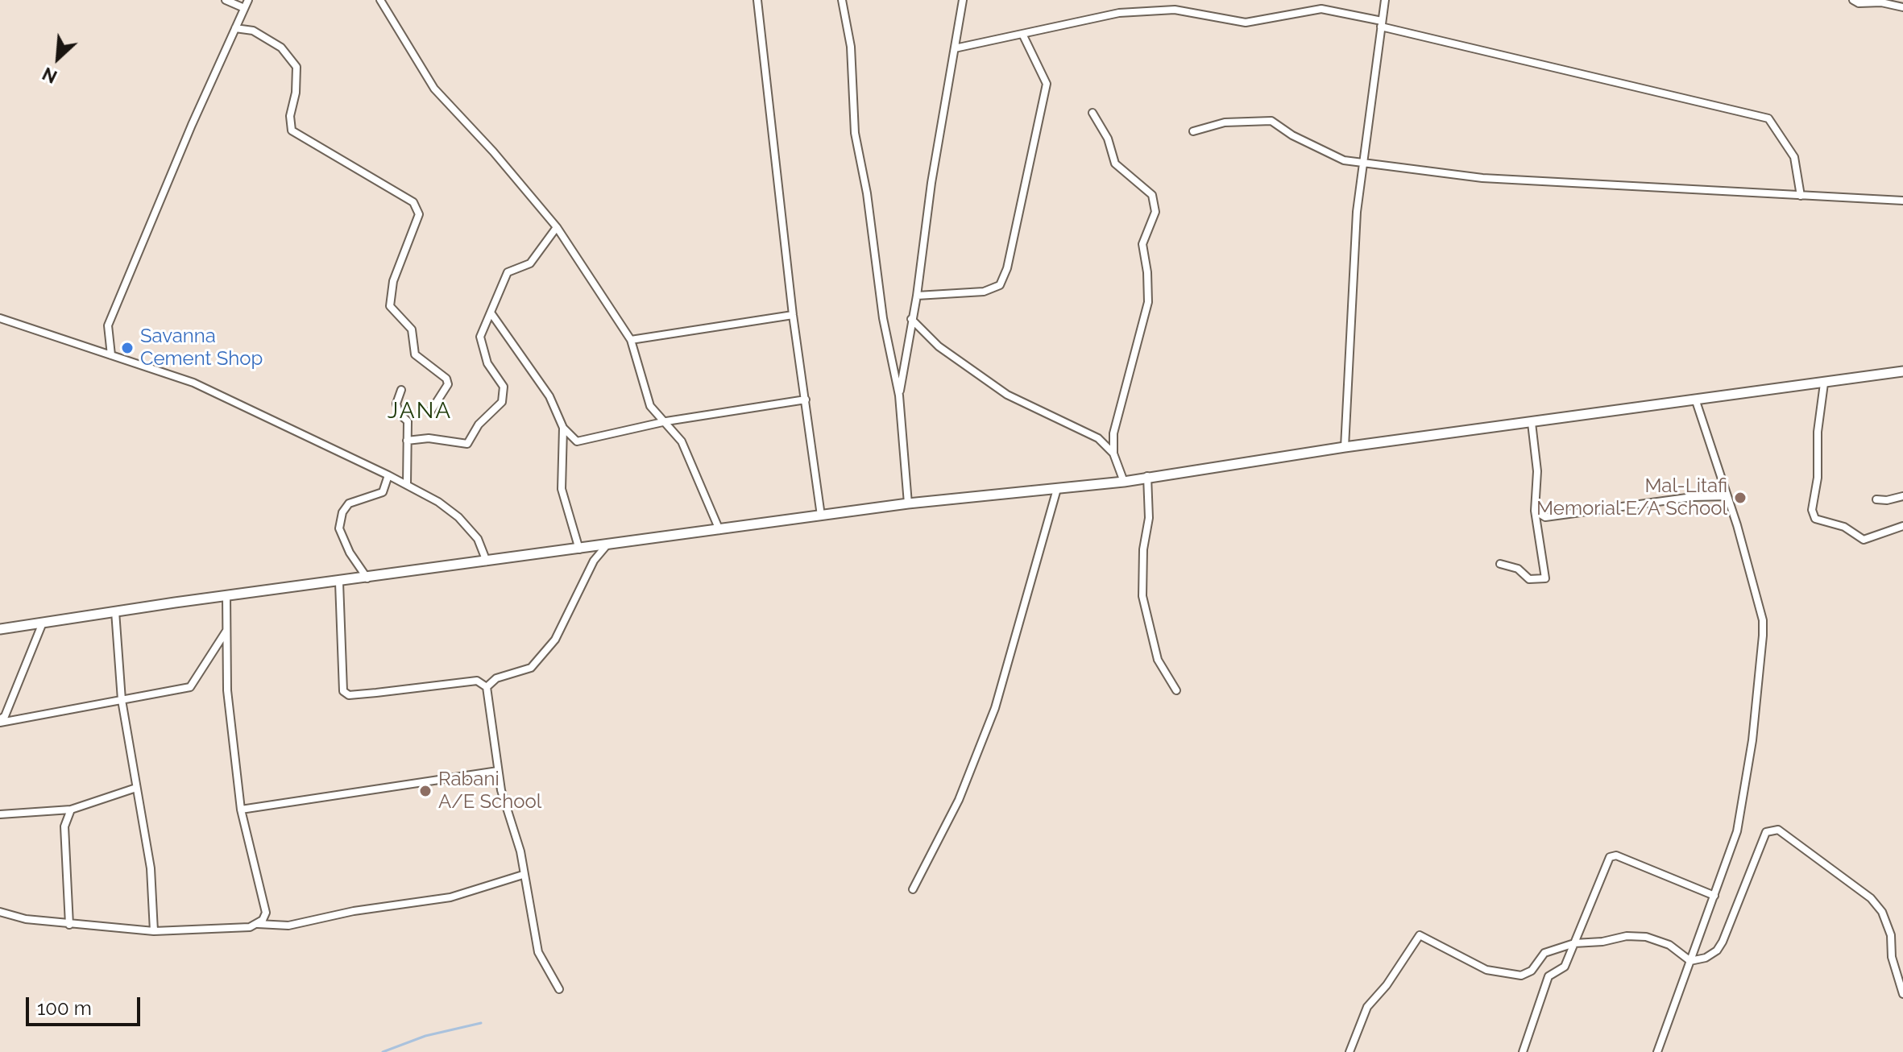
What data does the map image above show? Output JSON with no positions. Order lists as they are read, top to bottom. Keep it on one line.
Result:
{"districts":["JANA"],"places":["Savanna Cement Shop","Mal-Litafi Memorial E/A School","Rabani A/E School"],"scale_bar":"100 m","north":"bottom left"}
